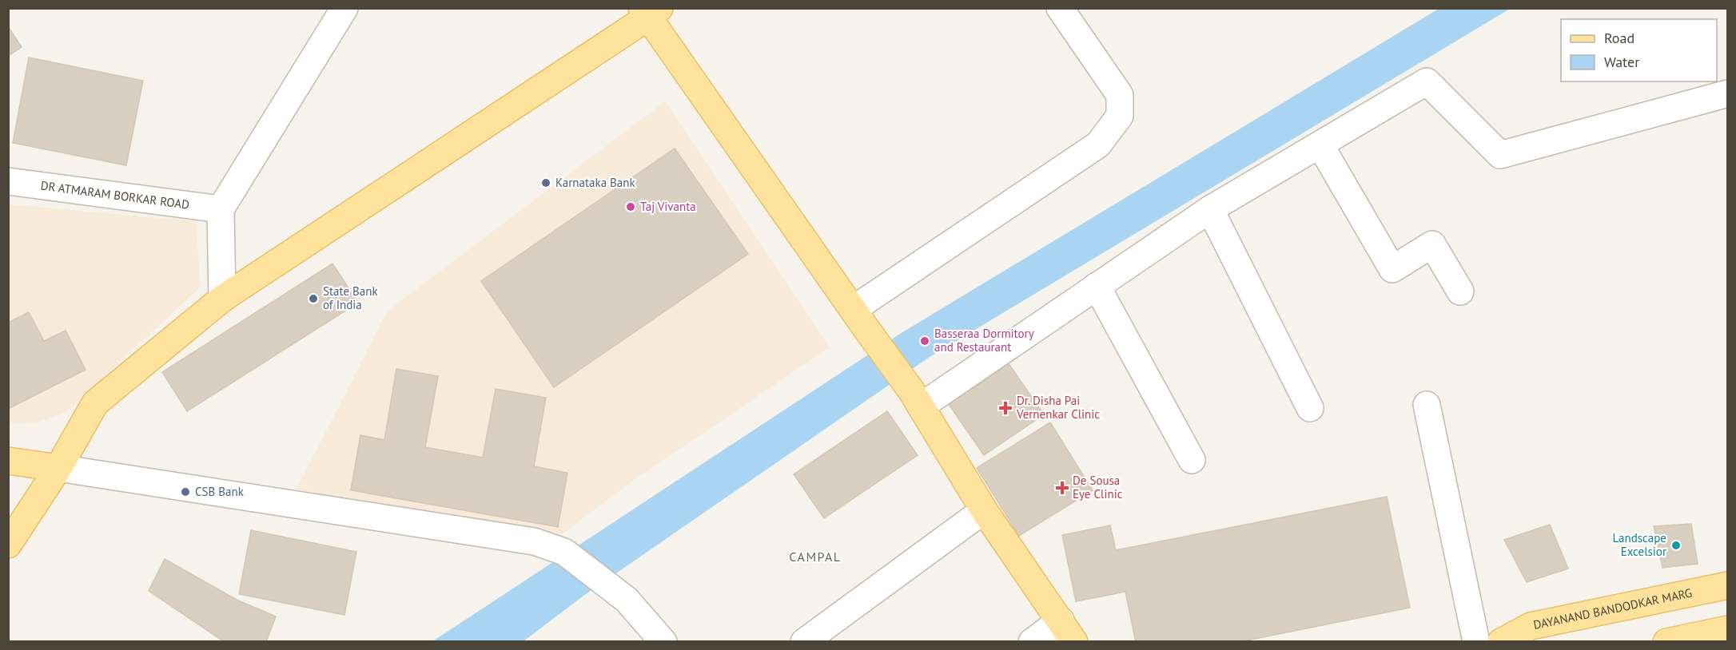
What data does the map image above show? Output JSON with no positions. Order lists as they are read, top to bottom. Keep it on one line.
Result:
{"streets":{"main road":["DAYANAND BANDODKAR MARG"],"street":["DR ATMARAM BORKAR ROAD"]},"districts":["CAMPAL"],"places":{"other":["Karnataka Bank","Taj Vivanta","State Bank of India","Basseraa Dormitory and Restaurant","CSB Bank","Landscape Excelsior"],"health":["Dr. Disha Pai Vernenkar Clinic","De Sousa Eye Clinic"]},"legend":["Road","Water"]}
